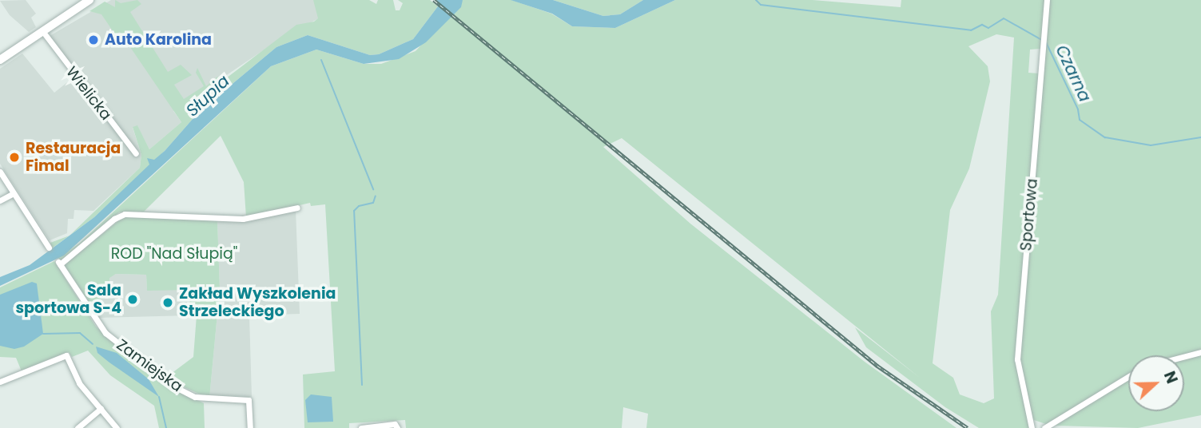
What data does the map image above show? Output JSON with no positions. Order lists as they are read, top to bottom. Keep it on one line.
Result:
{"streets":{"street":["Wielicka","Sportowa","Zamiejska"]},"water":["Czarna","Słupia"],"parks":["ROD \"Nad Słupią\""],"places":["Auto Karolina","Restauracja Fimal","Sala sportowa S-4","Zakład Wyszkolenia Strzeleckiego"],"north":"right"}
